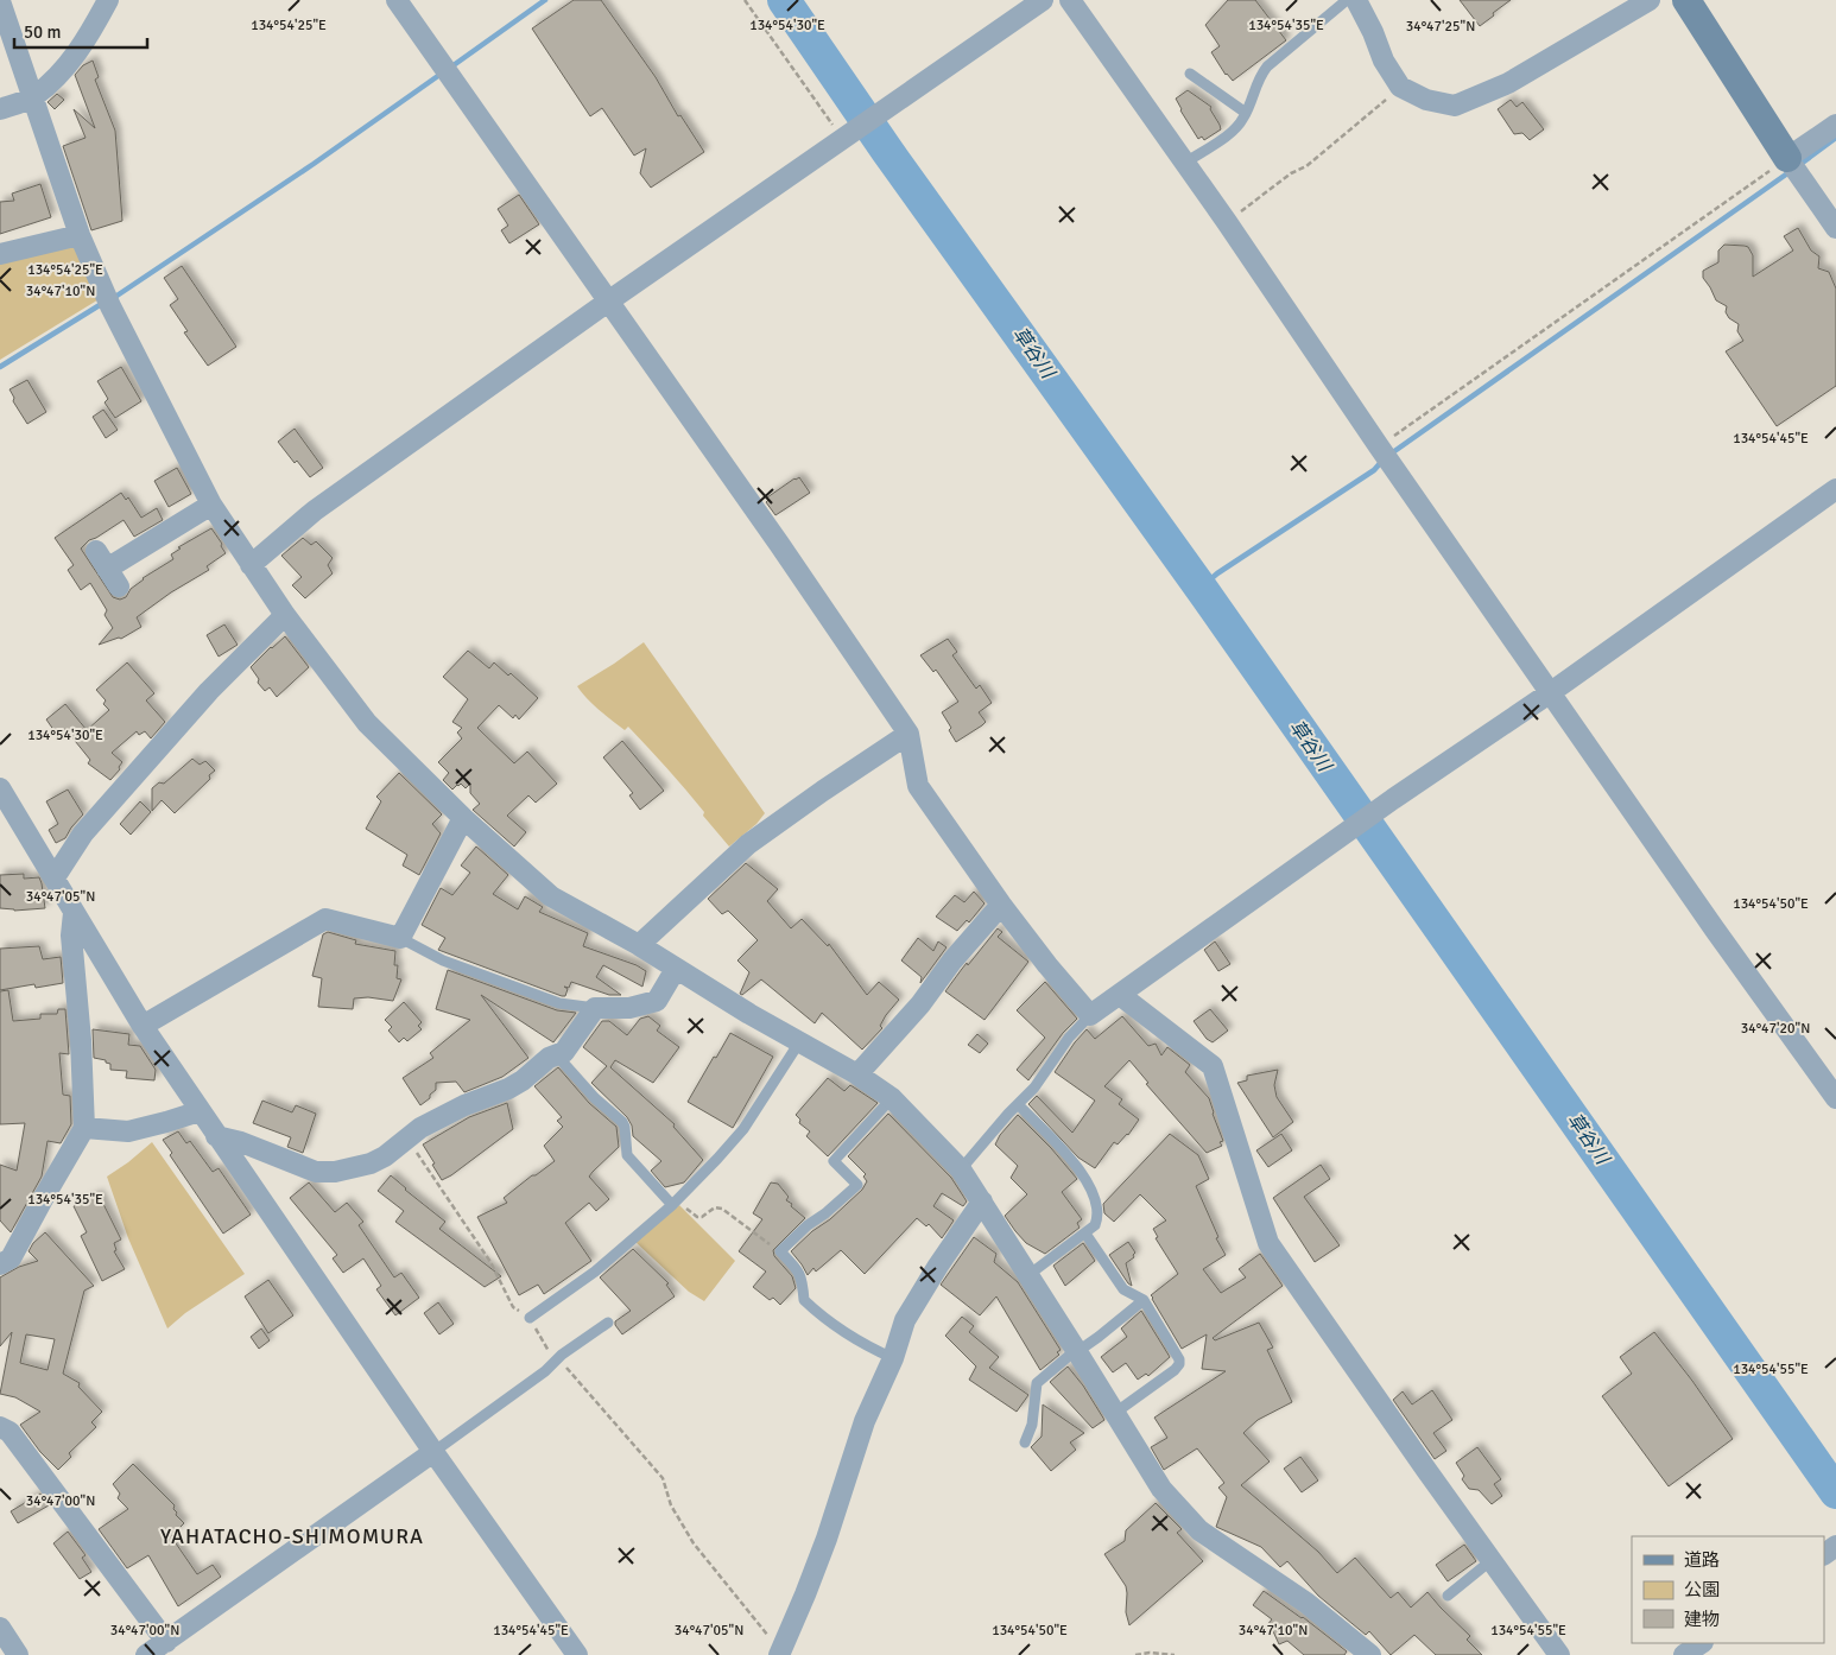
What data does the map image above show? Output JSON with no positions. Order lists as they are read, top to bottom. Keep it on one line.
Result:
{"districts":["YAHATACHO-SHIMOMURA"],"water":["草谷川"],"legend":["道路","公園","建物"],"scale_bar":"50 m","coordinates":["134°54'25\"E","134°54'30\"E","134°54'35\"E","34°47'25\"N","34°47'10\"N","134°54'45\"E","34°47'05\"N","134°54'50\"E","34°47'20\"N","134°54'55\"E","34°47'00\"N"]}
